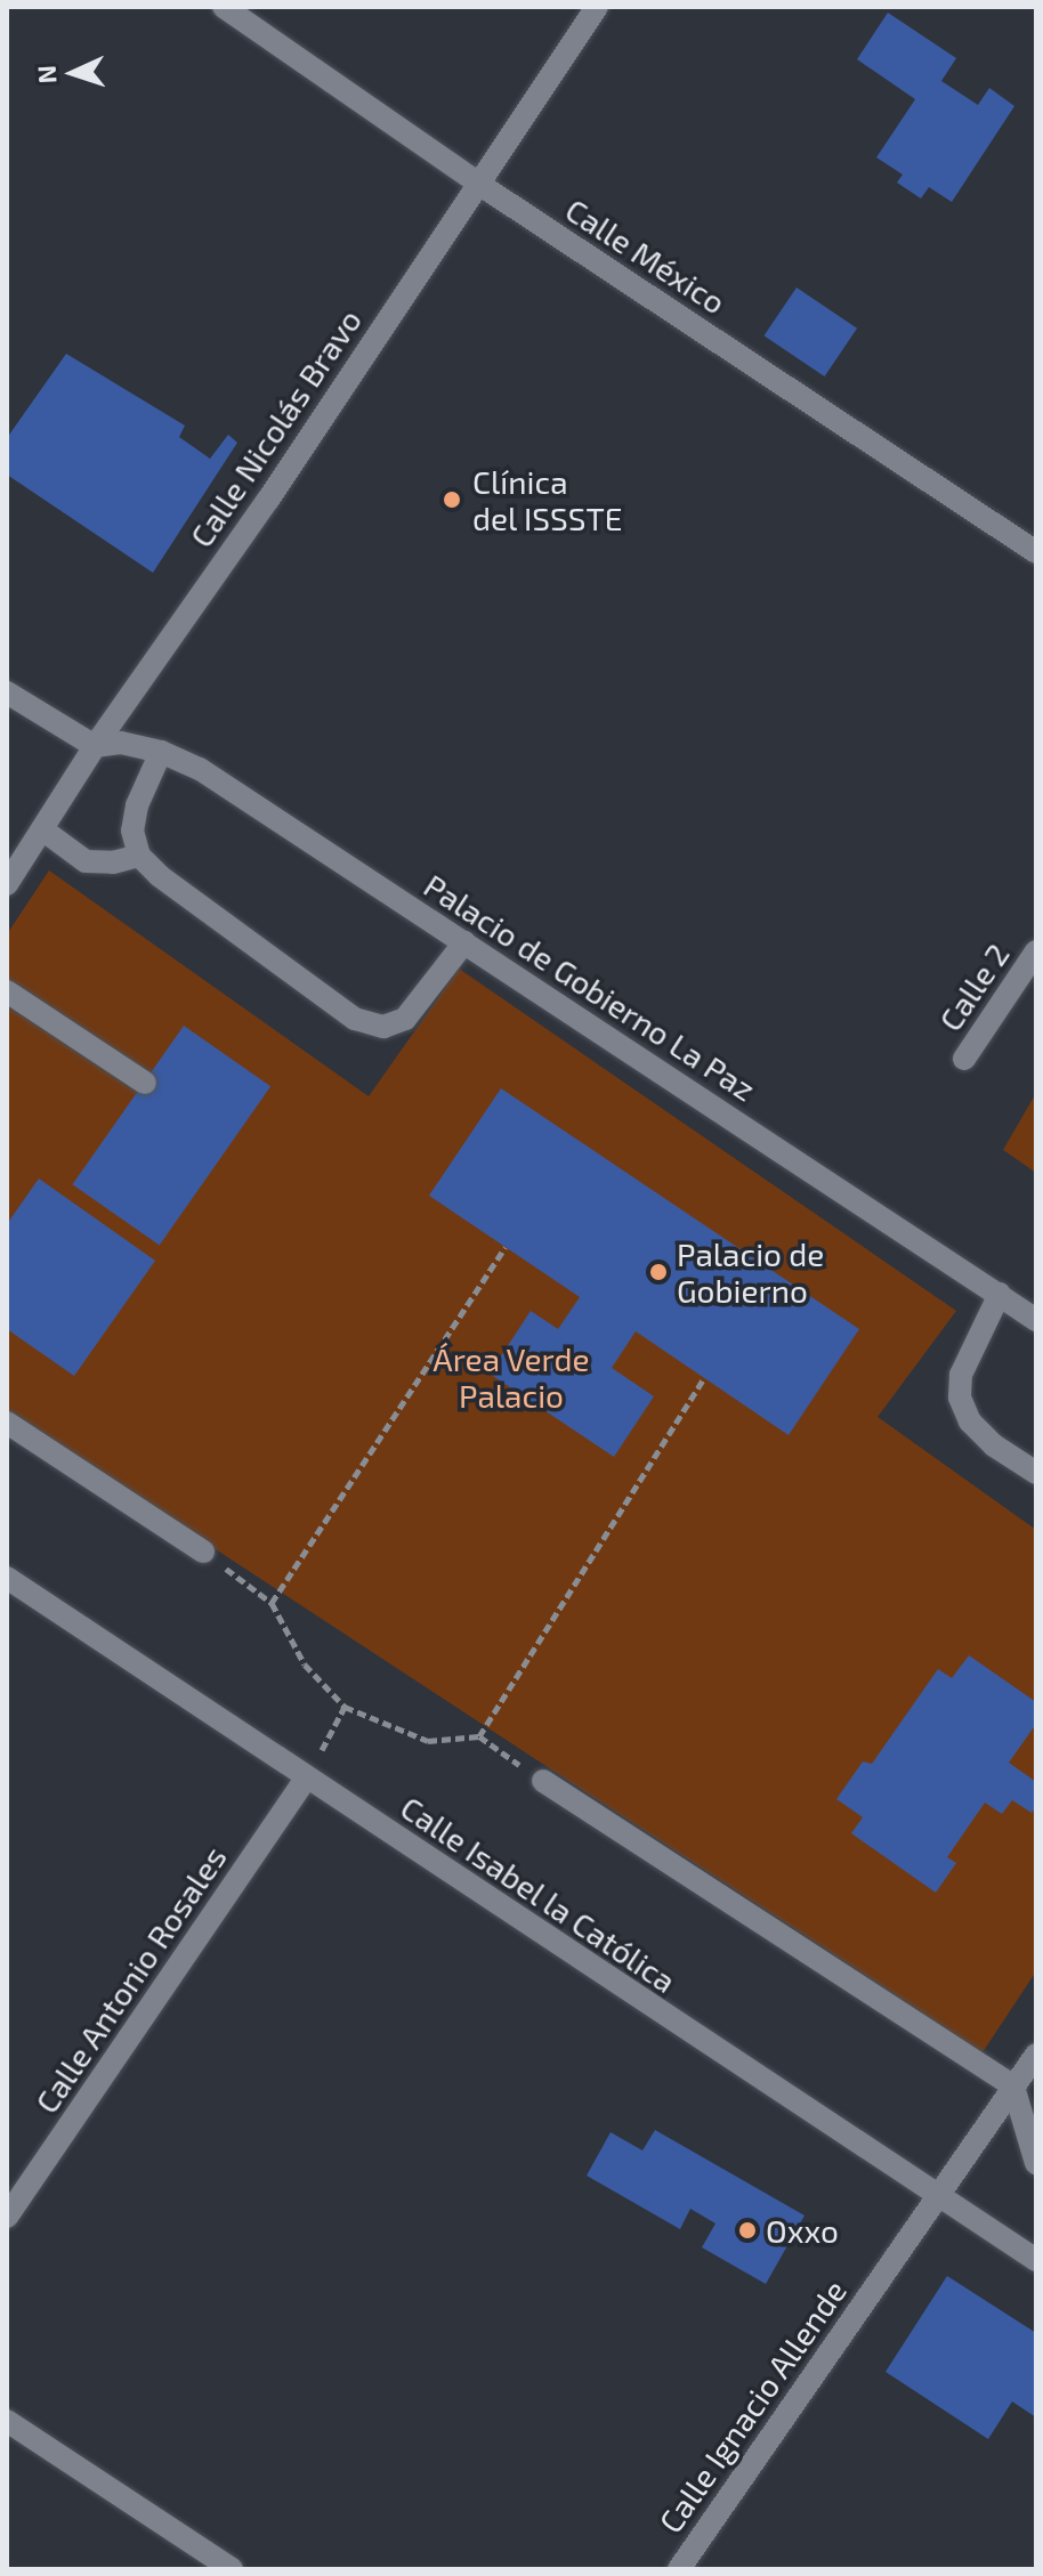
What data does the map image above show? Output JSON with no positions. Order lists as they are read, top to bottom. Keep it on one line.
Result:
{"streets":{"street":["Calle México","Calle Nicolás Bravo","Palacio de Gobierno La Paz","Calle 2","Calle Isabel la Católica","Calle Antonio Rosales","Calle Ignacio Allende"]},"crossings":[["Calle México","Calle Nicolás Bravo"],["Calle Nicolás Bravo","Palacio de Gobierno La Paz"],["Calle Isabel la Católica","Calle Antonio Rosales"],["Calle Isabel la Católica","Calle Ignacio Allende"]],"parks":["Área Verde Palacio"],"places":["Clínica del ISSSTE","Palacio de Gobierno","Oxxo"],"north":"left"}
